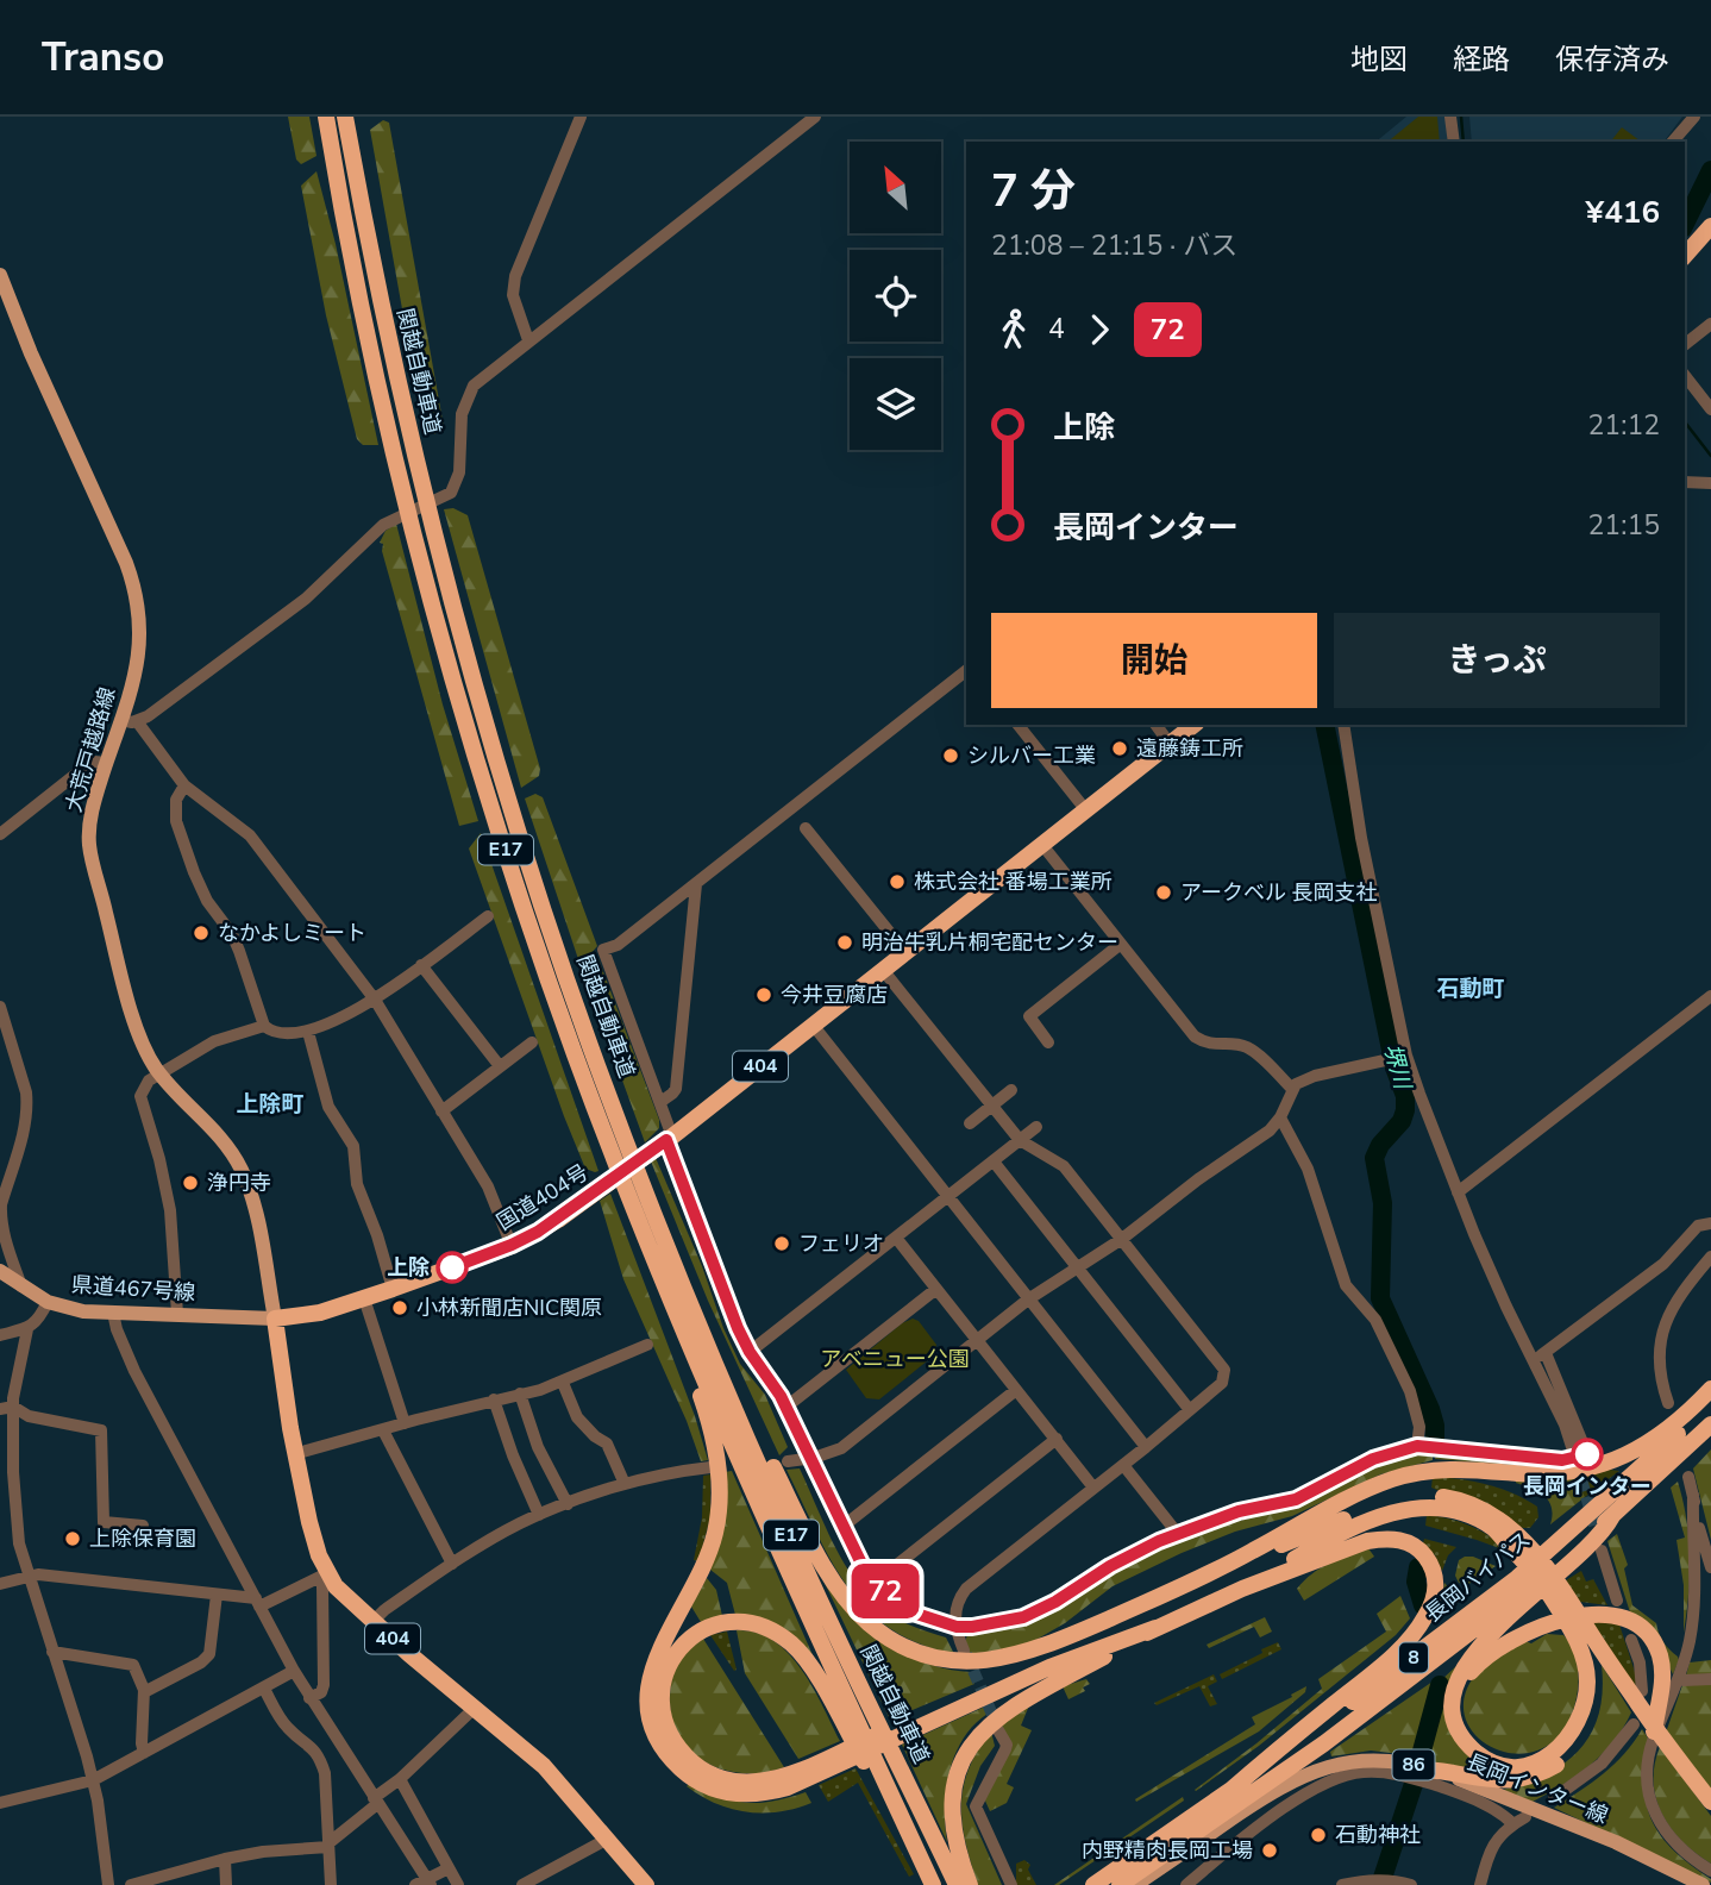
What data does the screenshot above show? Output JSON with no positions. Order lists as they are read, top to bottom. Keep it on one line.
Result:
{"streets":{"highway":["関越自動車道","E17","404","国道404号","長岡バイパス","8"],"main road":["大荒戸越路線","県道467号線","86","長岡インター線"]},"crossings":[["大荒戸越路線","404"],["大荒戸越路線","国道404号"],["大荒戸越路線","県道467号線"],["404","国道404号"],["404","県道467号線"],["国道404号","県道467号線"]],"districts":["石動町","上除町"],"water":["堺川"],"parks":["アベニュー公園"],"places":["遠藤鋳工所","シルバー工業","株式会社 番場工業所","アークベル 長岡支社","なかよしミート","明治牛乳片桐宅配センター","今井豆腐店","浄円寺","フェリオ","上除","小林新聞店NIC関原","長岡インター","上除保育園","石動神社","内野精肉長岡工場"],"lines":["bus line 72"],"north":"top left","page":{"header":"Transo","nav":["地図","経路","保存済み"],"on_map":"72","heading":["7 分","21:08 – 21:15 · バス","¥416"],"legs":["4","72"],"list":[{"name":"上除","value":"21:12"},{"name":"長岡インター","value":"21:15"}],"buttons":["開始","きっぷ"]}}
